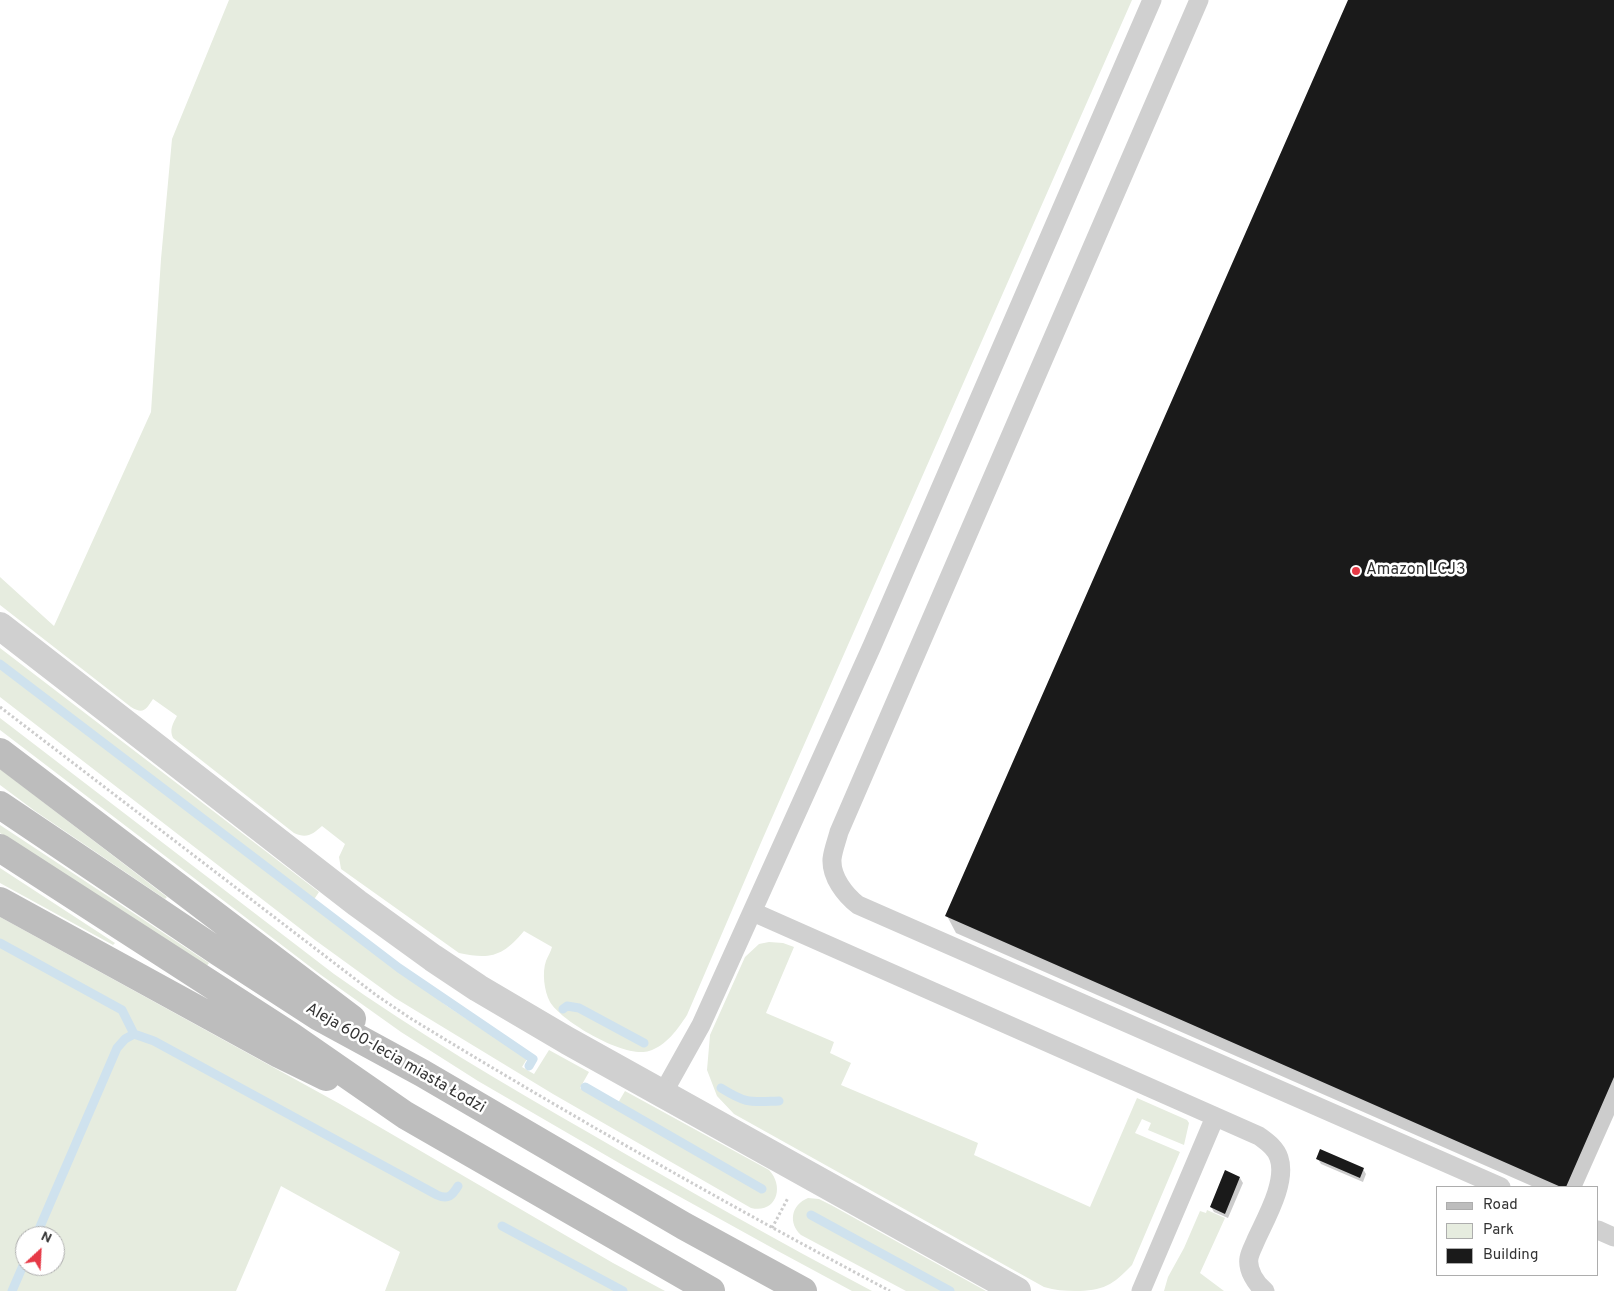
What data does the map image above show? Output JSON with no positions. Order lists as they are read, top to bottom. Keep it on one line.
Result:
{"streets":{"main road":["Aleja 600-lecia miasta Łodzi"]},"places":["Amazon LCJ3"],"legend":["Road","Park","Building"],"north":"top right"}
